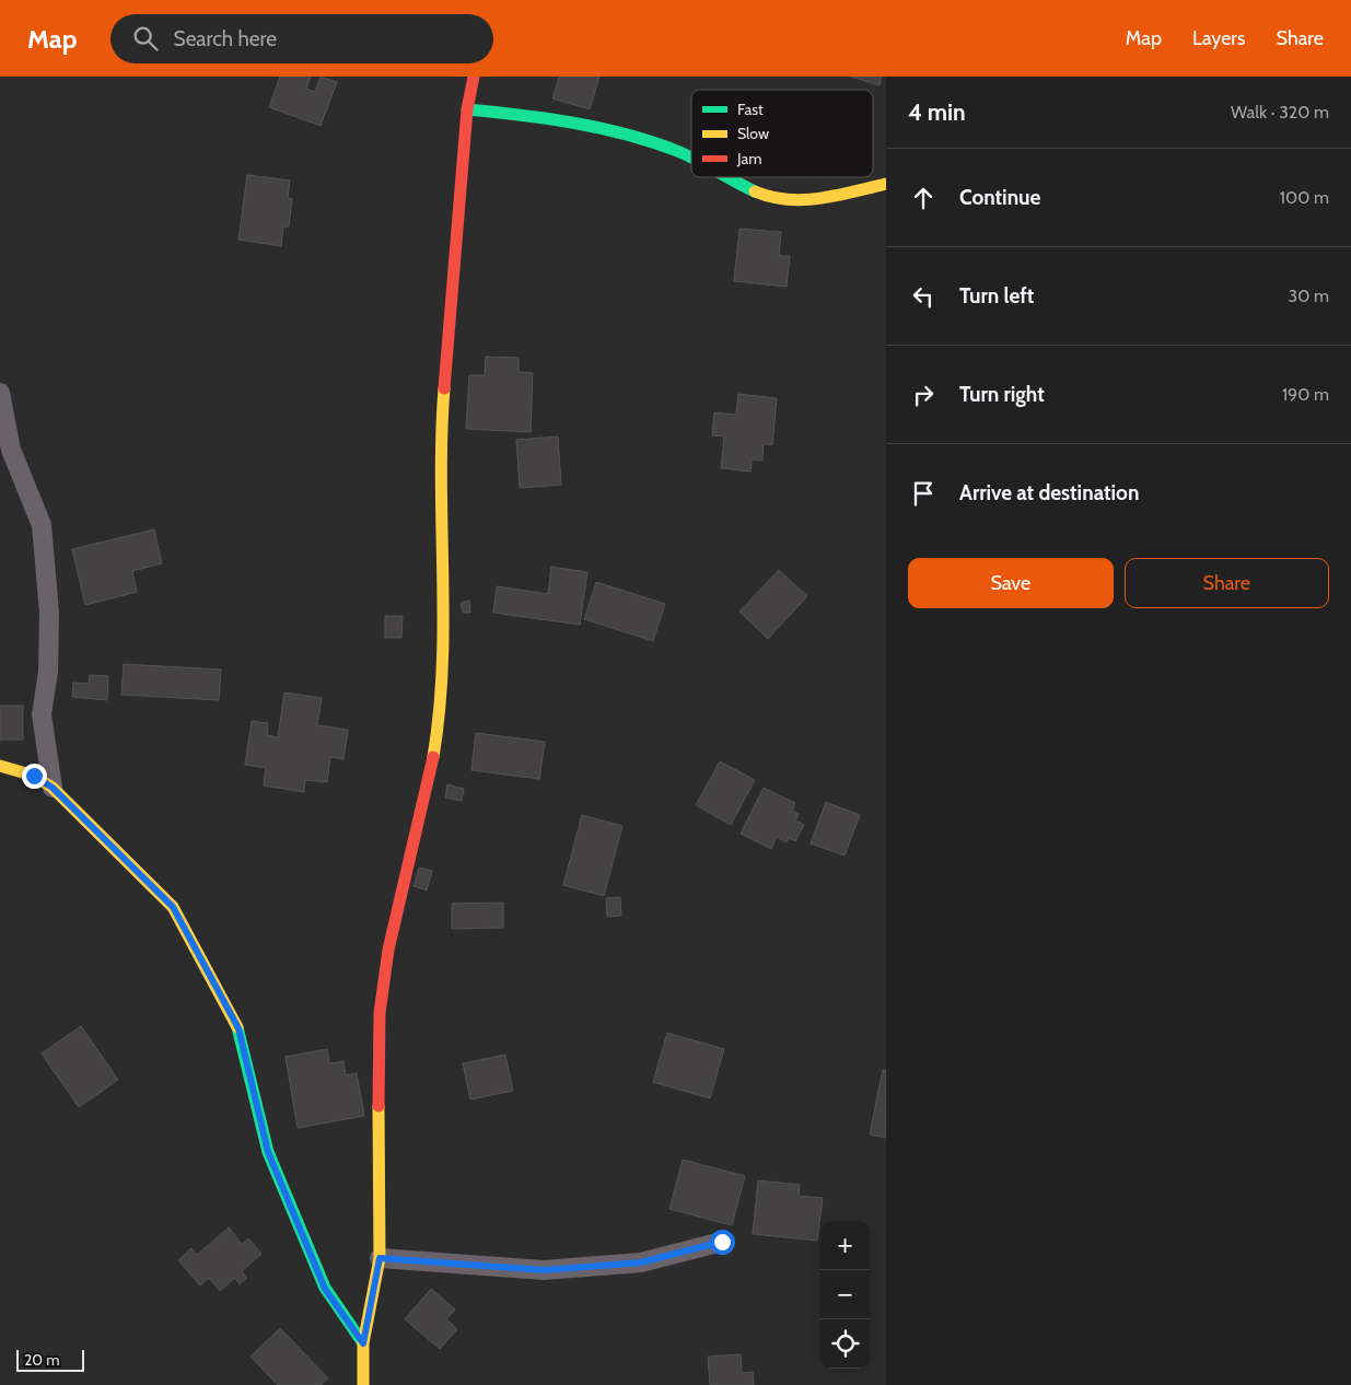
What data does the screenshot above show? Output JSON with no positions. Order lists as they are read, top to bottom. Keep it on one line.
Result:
{"legend":["Fast","Slow","Jam"],"scale_bar":"20 m","page":{"header":"Map","search":"Search here","nav":["Map","Layers","Share"],"heading":["4 min","Walk · 320 m"],"list":[["Continue","100 m"],["Turn left","30 m"],["Turn right","190 m"],"Arrive at destination"],"buttons":["Save","Share"],"map_buttons":["+","−"],"scale":"20 m"}}
